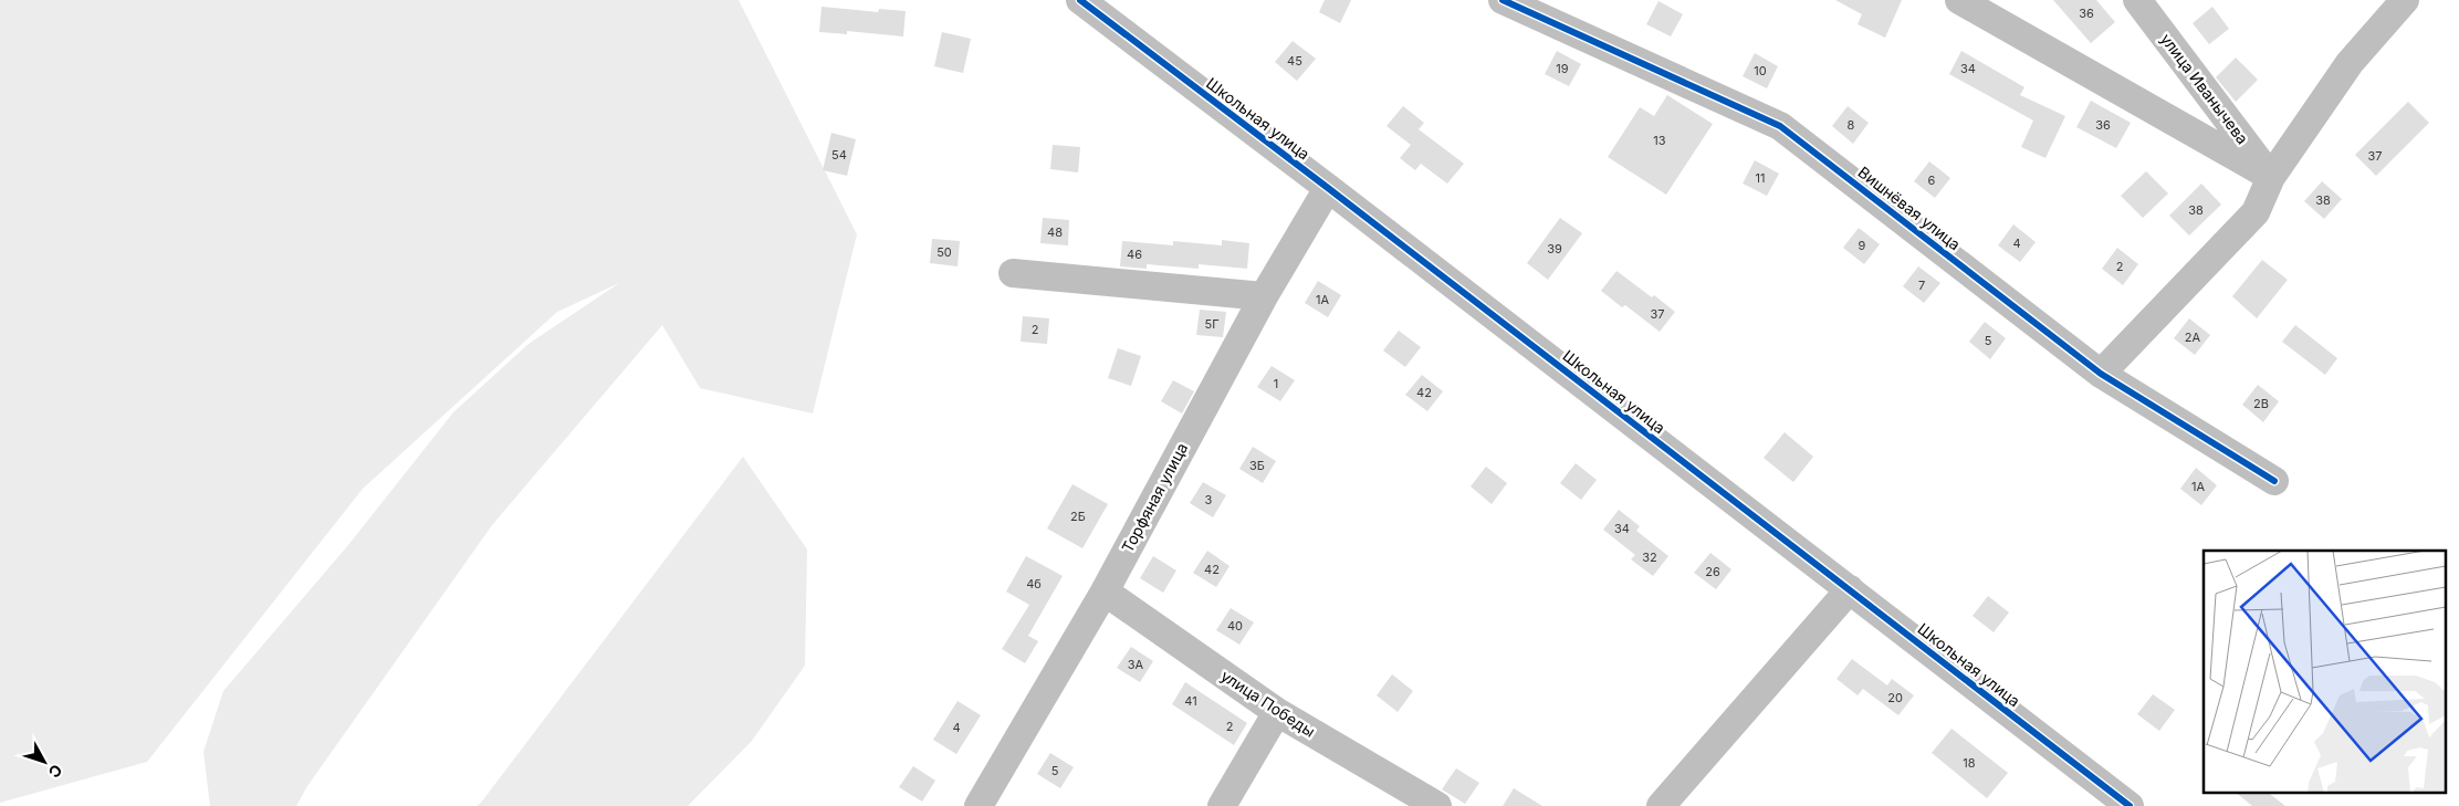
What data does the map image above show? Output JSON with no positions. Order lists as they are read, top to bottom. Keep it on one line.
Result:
{"streets":{"street":["улица Иванычева","Школьная улица","Вишнёвая улица","Торфяная улица","улица Победы"]},"crossings":[["Школьная улица","Торфяная улица"],["Торфяная улица","улица Победы"]],"house_numbers":["36","45","19","34","10","8","36","13","54","37","11","6","38","38","48","4","9","39","50","46","2","7","1А","37","5Г","2","2А","5","1","42","2В","3Б","1А","3","2Б","34","32","42","26","4б","40","3А","20","41","2","4","18","5"],"north":"bottom right"}
